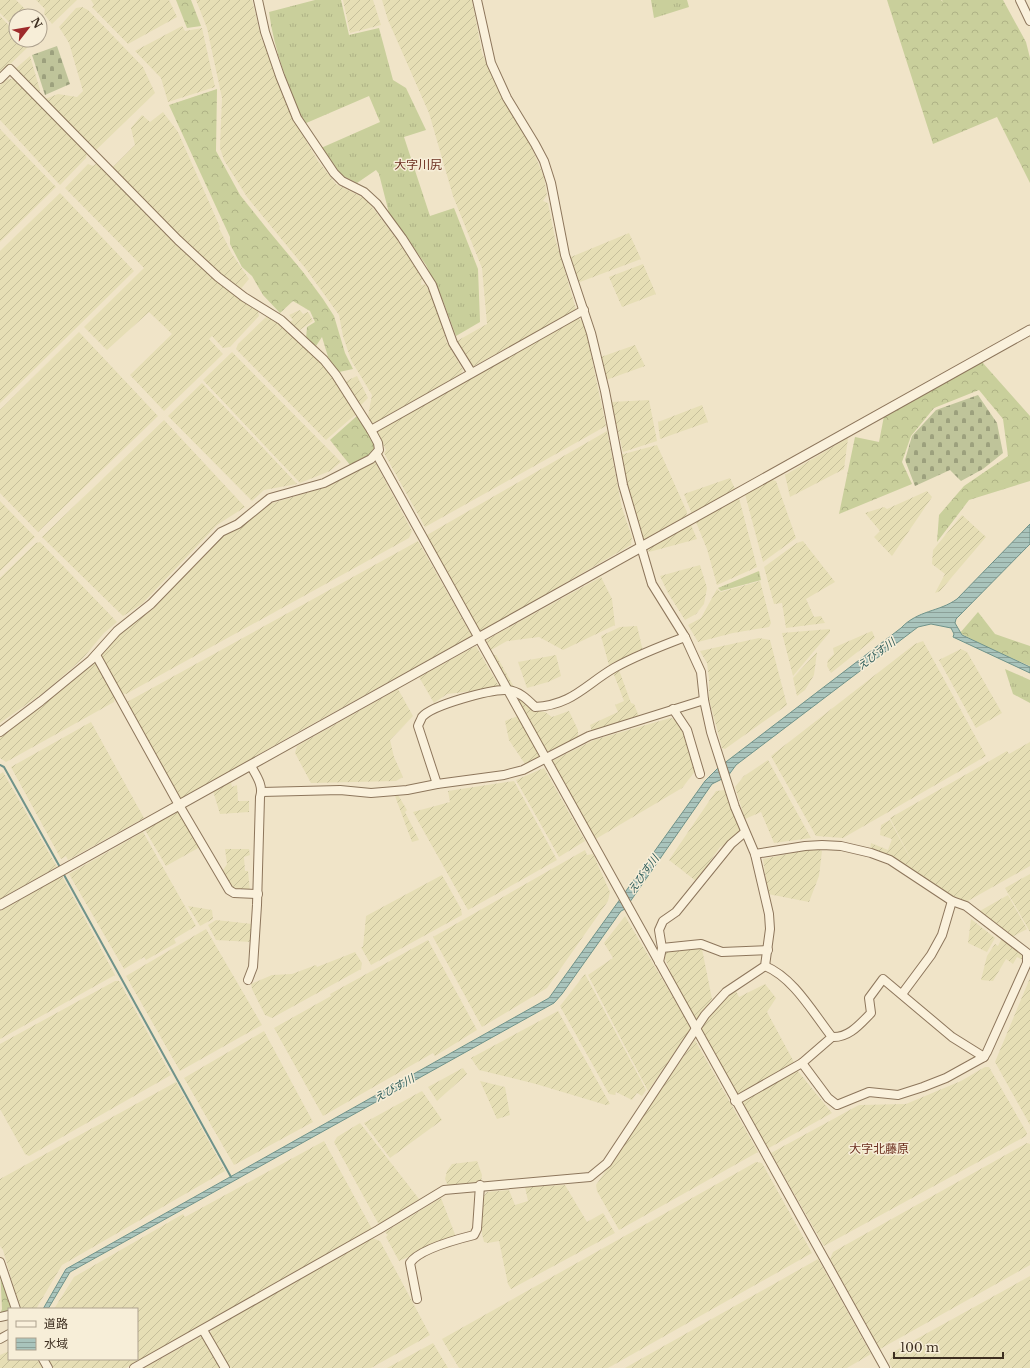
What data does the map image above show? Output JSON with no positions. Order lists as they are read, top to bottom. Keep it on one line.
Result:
{"districts":["大字川尻","大字北藤原"],"water":["えびす川"],"legend":["道路","水域"],"scale_bar":"100 m","north":"top right"}
